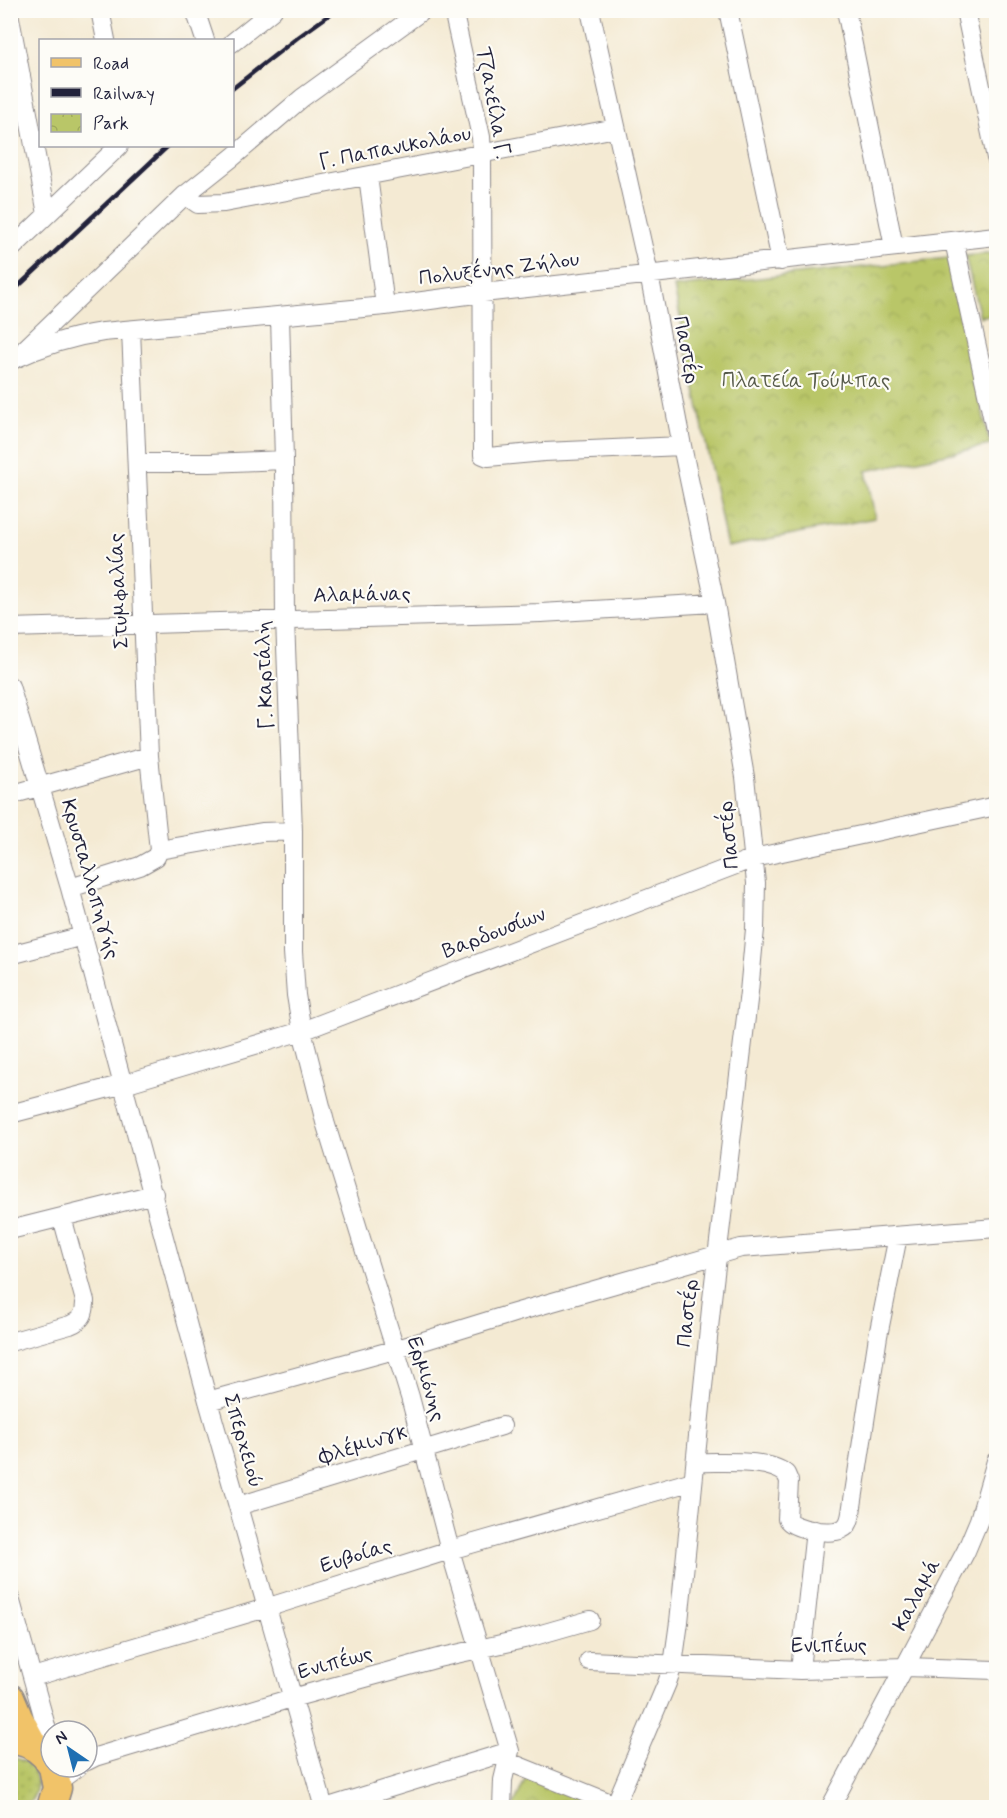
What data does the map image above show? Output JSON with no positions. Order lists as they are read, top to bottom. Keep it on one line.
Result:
{"streets":{"street":["Τζαχείλα Γ.","Γ. Παπανικολάου","Πολυξένης Ζήλου","Παστέρ","Στυμφαλίας","Αλαμάνας","Γ. Καρτάλη","Κρυσταλλοπηγής","Βαρδουσίων","Ερμιόνης","Σπερχειού","Φλέμινγκ","Ευβοίας","Καλαμά","Ενιπέως"]},"crossings":[["Τζαχείλα Γ.","Γ. Παπανικολάου"],["Τζαχείλα Γ.","Πολυξένης Ζήλου"],["Τζαχείλα Γ.","Παστέρ"],["Γ. Παπανικολάου","Παστέρ"],["Πολυξένης Ζήλου","Παστέρ"],["Πολυξένης Ζήλου","Στυμφαλίας"],["Πολυξένης Ζήλου","Γ. Καρτάλη"],["Παστέρ","Αλαμάνας"],["Παστέρ","Βαρδουσίων"],["Παστέρ","Ευβοίας"],["Παστέρ","Ενιπέως"],["Στυμφαλίας","Αλαμάνας"],["Αλαμάνας","Γ. Καρτάλη"],["Γ. Καρτάλη","Βαρδουσίων"],["Γ. Καρτάλη","Ερμιόνης"],["Κρυσταλλοπηγής","Βαρδουσίων"],["Κρυσταλλοπηγής","Σπερχειού"],["Βαρδουσίων","Ερμιόνης"],["Βαρδουσίων","Σπερχειού"],["Ερμιόνης","Φλέμινγκ"],["Ερμιόνης","Ευβοίας"],["Ερμιόνης","Ενιπέως"],["Σπερχειού","Φλέμινγκ"],["Σπερχειού","Ευβοίας"],["Σπερχειού","Ενιπέως"],["Καλαμά","Ενιπέως"]],"parks":["Πλατεία Τούμπας"],"legend":["Road","Railway","Park"],"north":"top left"}
